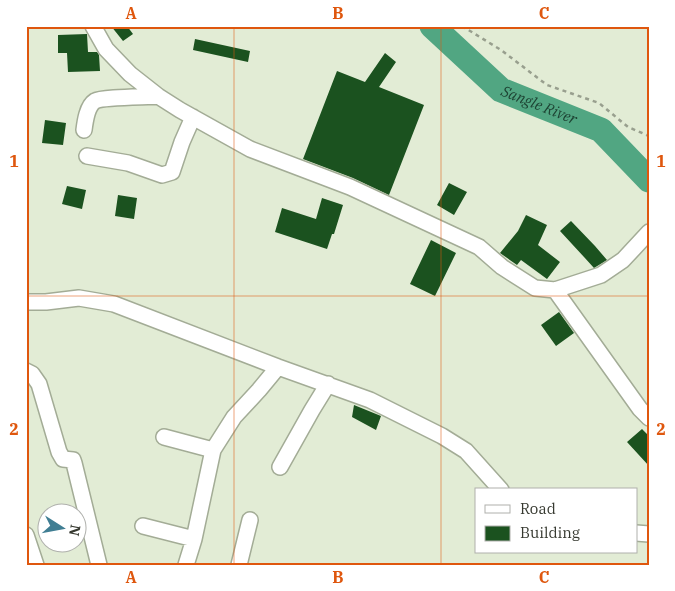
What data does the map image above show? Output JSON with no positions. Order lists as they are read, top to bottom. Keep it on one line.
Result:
{"water":["Sangle River"],"legend":["Road","Building"],"north":"right","grid":{"columns":["A","B","C"],"rows":["1","2"]}}
